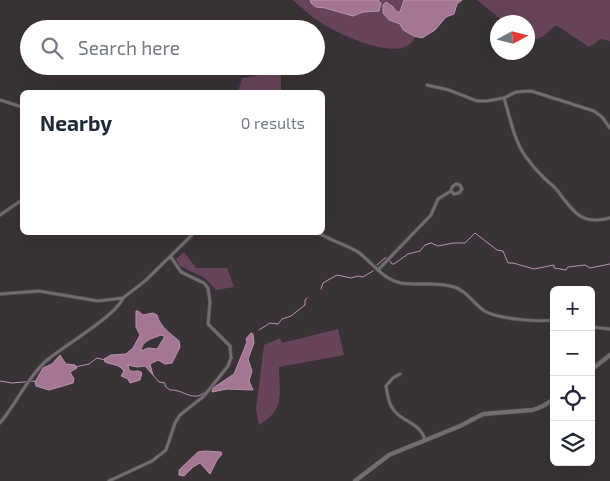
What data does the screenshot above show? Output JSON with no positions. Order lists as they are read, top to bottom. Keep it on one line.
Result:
{"north":"right","page":{"search":"Search here","heading":["Nearby","0 results"],"map_buttons":["+","−"]}}
